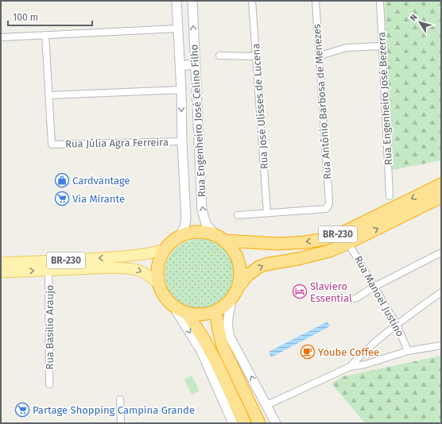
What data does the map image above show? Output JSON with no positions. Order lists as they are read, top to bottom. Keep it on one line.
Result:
{"streets":{"highway":["BR-230"],"street":["Rua Engenheiro José Bezerra","Rua Antônio Barbosa de Menezes","Rua José Ulisses de Lucena","Rua Engenheiro José Celino Filho","Rua Júlia Agra Ferreira","Rua Manoel Justino","Rua Basilio Araujo"]},"crossings":[["Rua Antônio Barbosa de Menezes","Rua José Ulisses de Lucena"],["Rua Engenheiro José Celino Filho","Rua Júlia Agra Ferreira"],["Rua Engenheiro José Celino Filho","BR-230"],["BR-230","Rua Manoel Justino"],["BR-230","Rua Basilio Araujo"]],"places":{"shop":["Cardvantage"],"supermarket":["Via Mirante","Partage Shopping Campina Grande"],"hotel":["Slaviero Essential"],"cafe":["Yoube Coffee"]},"scale_bar":"100 m","north":"top left"}
